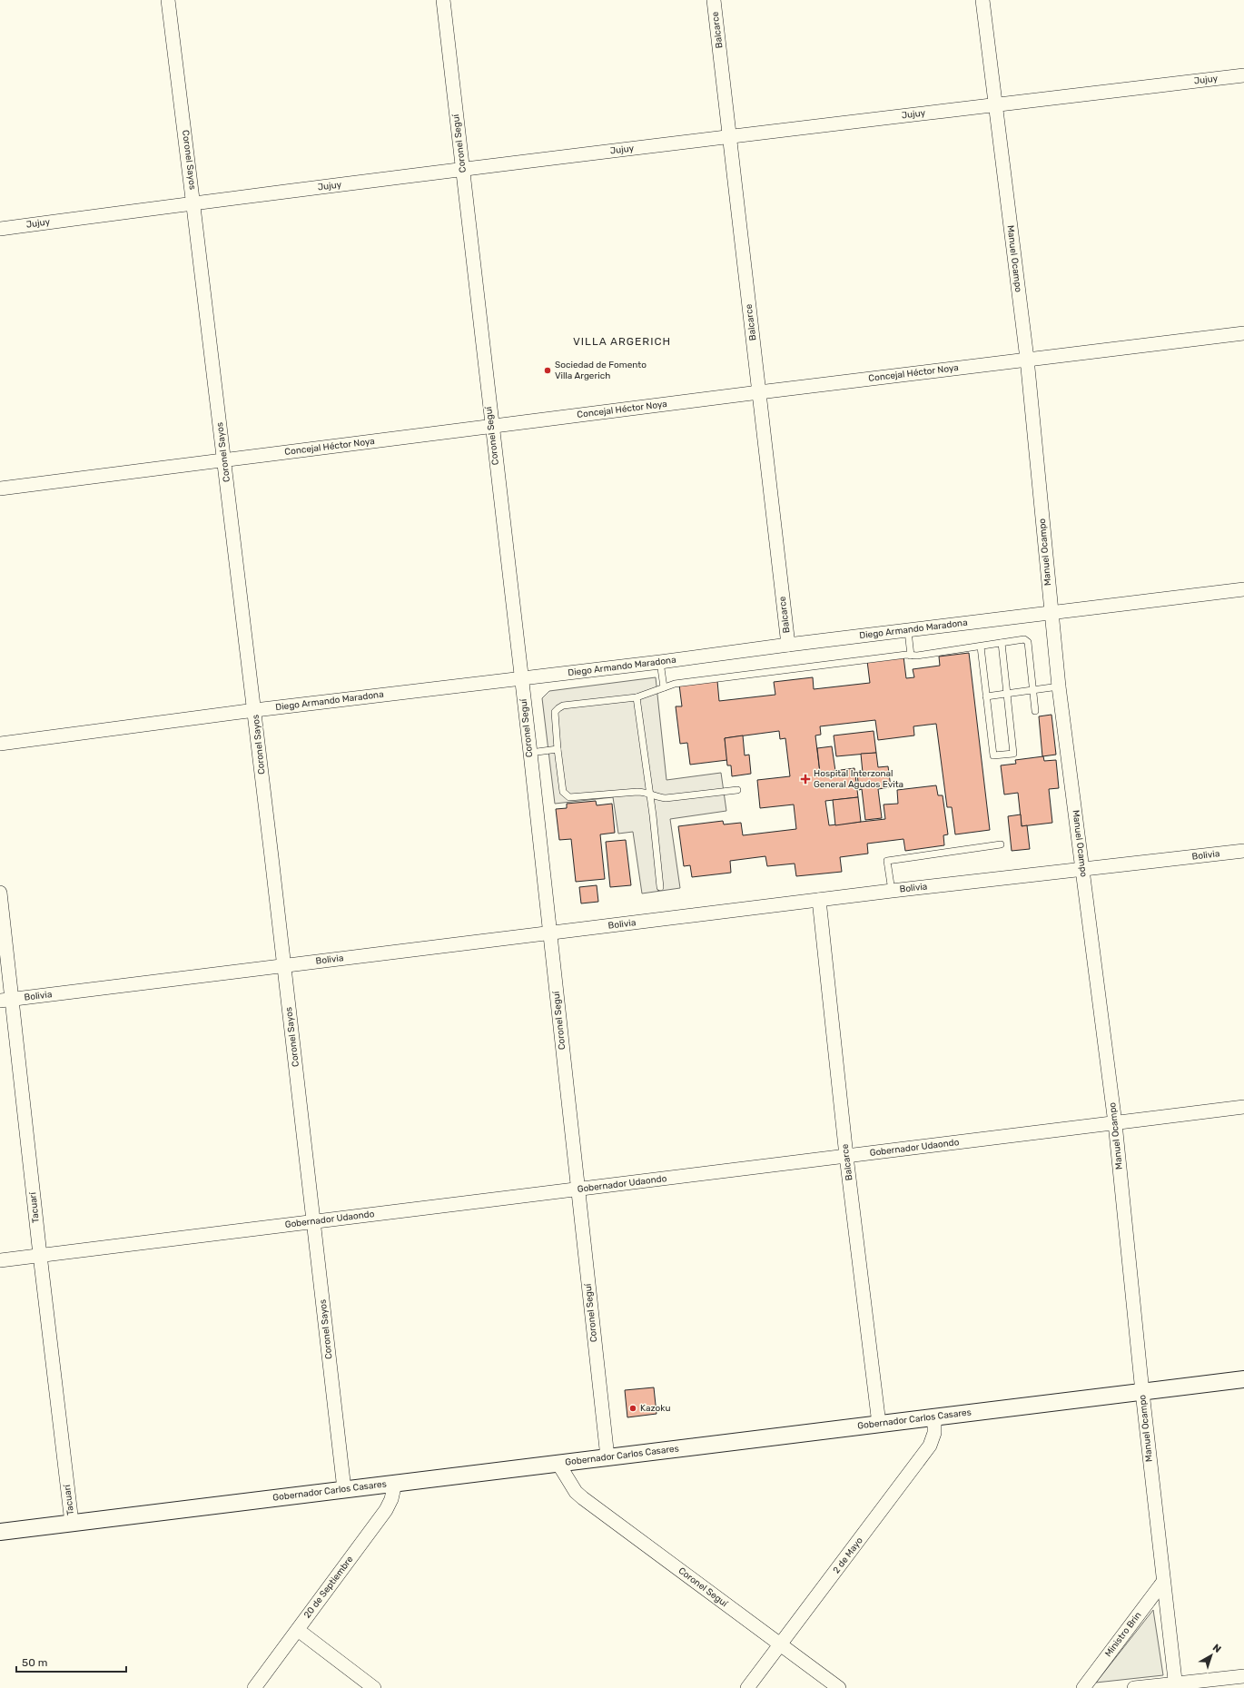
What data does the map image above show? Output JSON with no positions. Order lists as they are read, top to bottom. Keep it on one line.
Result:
{"streets":{"street":["Balcarce","Jujuy","Coronel Seguí","Coronel Sayos","Manuel Ocampo","Concejal Héctor Noya","Diego Armando Maradona","Bolivia","Gobernador Udaondo","Tacuarí","Gobernador Carlos Casares","2 de Mayo","20 de Septiembre","Ministro Brin"]},"crossings":[["Balcarce","Jujuy"],["Balcarce","Concejal Héctor Noya"],["Balcarce","Diego Armando Maradona"],["Balcarce","Bolivia"],["Balcarce","Gobernador Udaondo"],["Balcarce","Gobernador Carlos Casares"],["Jujuy","Coronel Seguí"],["Jujuy","Coronel Sayos"],["Jujuy","Manuel Ocampo"],["Coronel Seguí","Concejal Héctor Noya"],["Coronel Seguí","Diego Armando Maradona"],["Coronel Seguí","Bolivia"],["Coronel Seguí","Gobernador Udaondo"],["Coronel Seguí","Gobernador Carlos Casares"],["Coronel Seguí","2 de Mayo"],["Coronel Sayos","Concejal Héctor Noya"],["Coronel Sayos","Diego Armando Maradona"],["Coronel Sayos","Bolivia"],["Coronel Sayos","Gobernador Udaondo"],["Coronel Sayos","Gobernador Carlos Casares"],["Manuel Ocampo","Concejal Héctor Noya"],["Manuel Ocampo","Diego Armando Maradona"],["Manuel Ocampo","Bolivia"],["Manuel Ocampo","Gobernador Udaondo"],["Manuel Ocampo","Gobernador Carlos Casares"],["Manuel Ocampo","Ministro Brin"],["Bolivia","Tacuarí"],["Gobernador Udaondo","Tacuarí"],["Tacuarí","Gobernador Carlos Casares"],["Gobernador Carlos Casares","2 de Mayo"],["Gobernador Carlos Casares","20 de Septiembre"]],"districts":["VILLA ARGERICH"],"places":{"other":["Sociedad de Fomento Villa Argerich","Kazoku"],"health":["Hospital Interzonal General Agudos Evita"]},"scale_bar":"50 m","north":"top right"}
